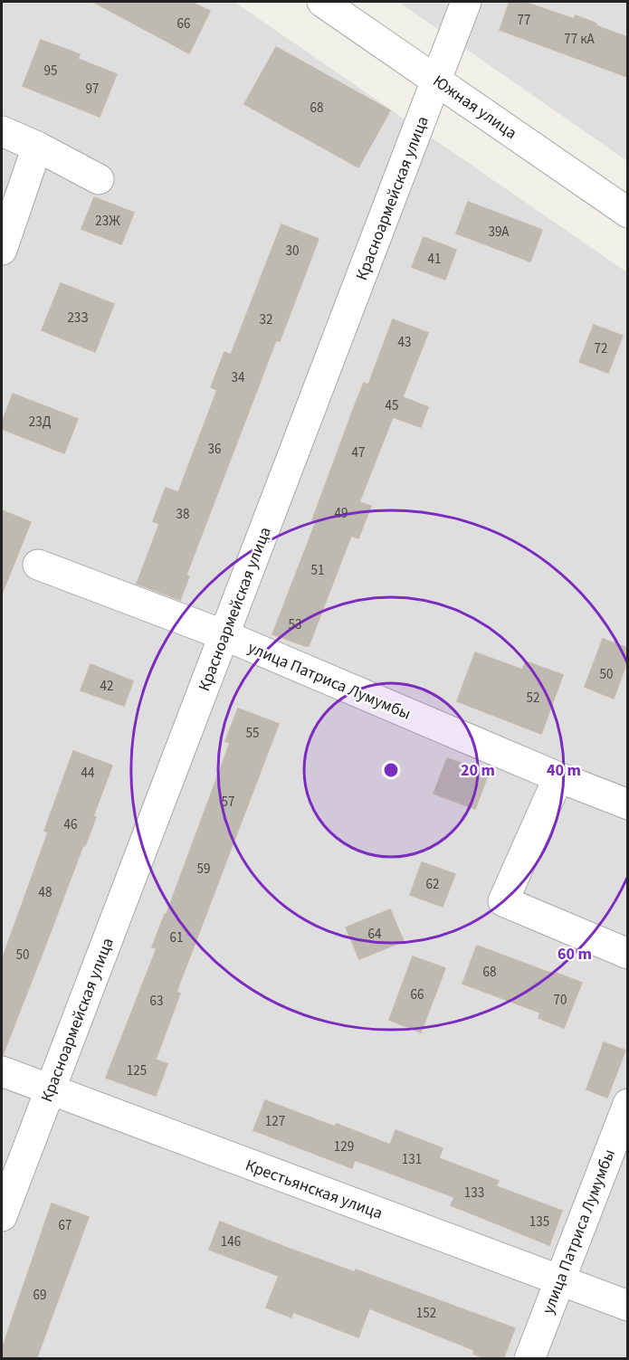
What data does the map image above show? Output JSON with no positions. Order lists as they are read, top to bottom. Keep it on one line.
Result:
{"streets":{"street":["Южная улица","Красноармейская улица","улица Патриса Лумумбы","Крестьянская улица"]},"crossings":[["Южная улица","Красноармейская улица"],["Красноармейская улица","улица Патриса Лумумбы"],["Красноармейская улица","Крестьянская улица"],["улица Патриса Лумумбы","Крестьянская улица"]],"house_numbers":["77","66","77 кА","95","97","68","23Ж","39А","30","41","23З","32","43","72","34","45","23Д","36","47","49","38","51","53","50","42","52","55","44","57","46","59","62","48","64","61","50","68","66","70","63","125","127","129","131","133","135","67","146","69","152"],"rings":["20 m","40 m","60 m"]}
